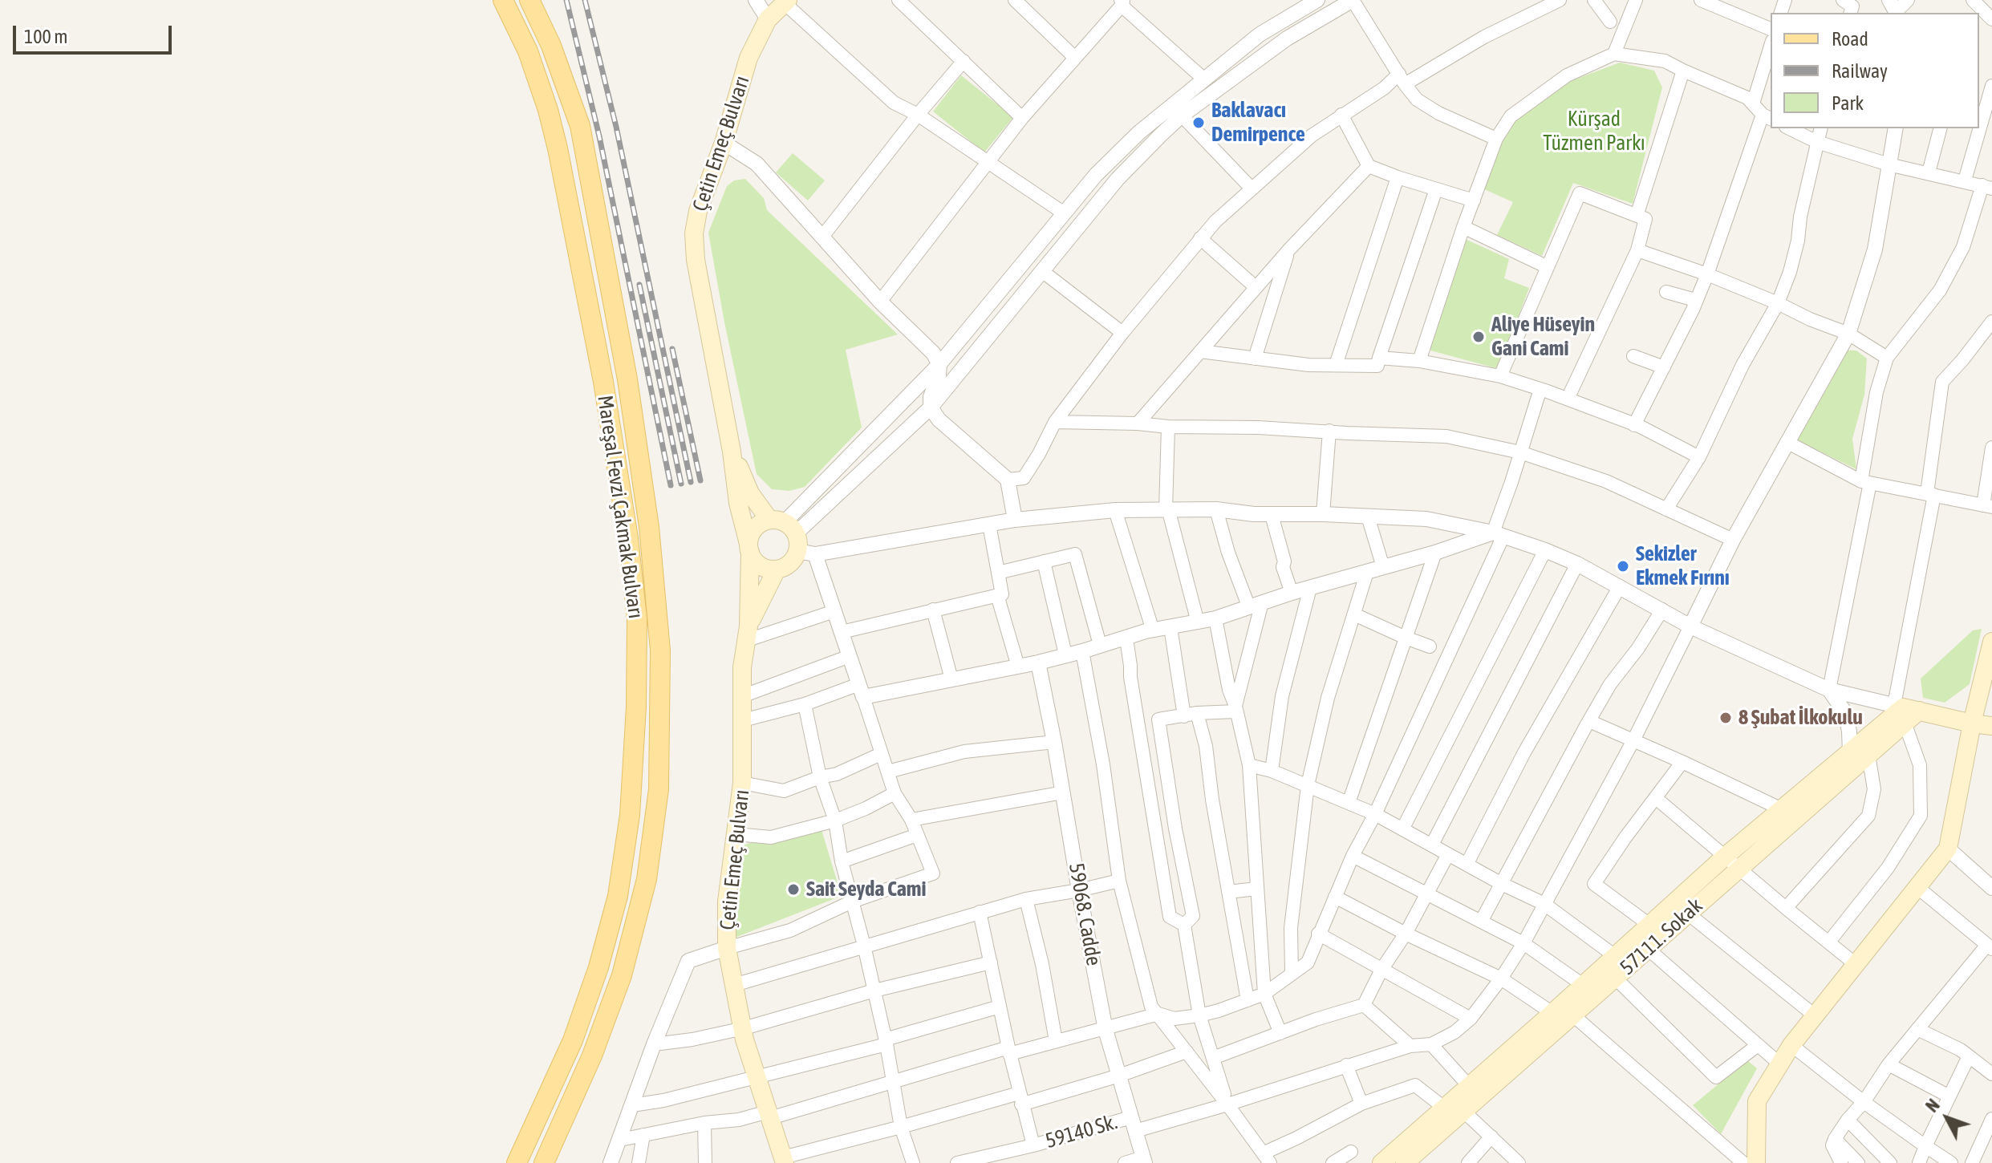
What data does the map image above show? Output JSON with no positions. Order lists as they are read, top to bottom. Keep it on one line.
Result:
{"streets":{"main road":["Çetin Emeç Bulvarı","Mareşal Fevzi Çakmak Bulvarı","57111. Sokak"],"street":["59068. Cadde","59140 Sk."]},"crossings":[["59068. Cadde","59140 Sk."]],"parks":["Kürşad Tüzmen Parkı"],"places":["Baklavacı Demirpence","Aliye Hüseyin Gani Cami","Sekizler Ekmek Fırını","8 Şubat İlkokulu","Sait Seyda Cami"],"legend":["Road","Railway","Park"],"scale_bar":"100 m","north":"top left"}
